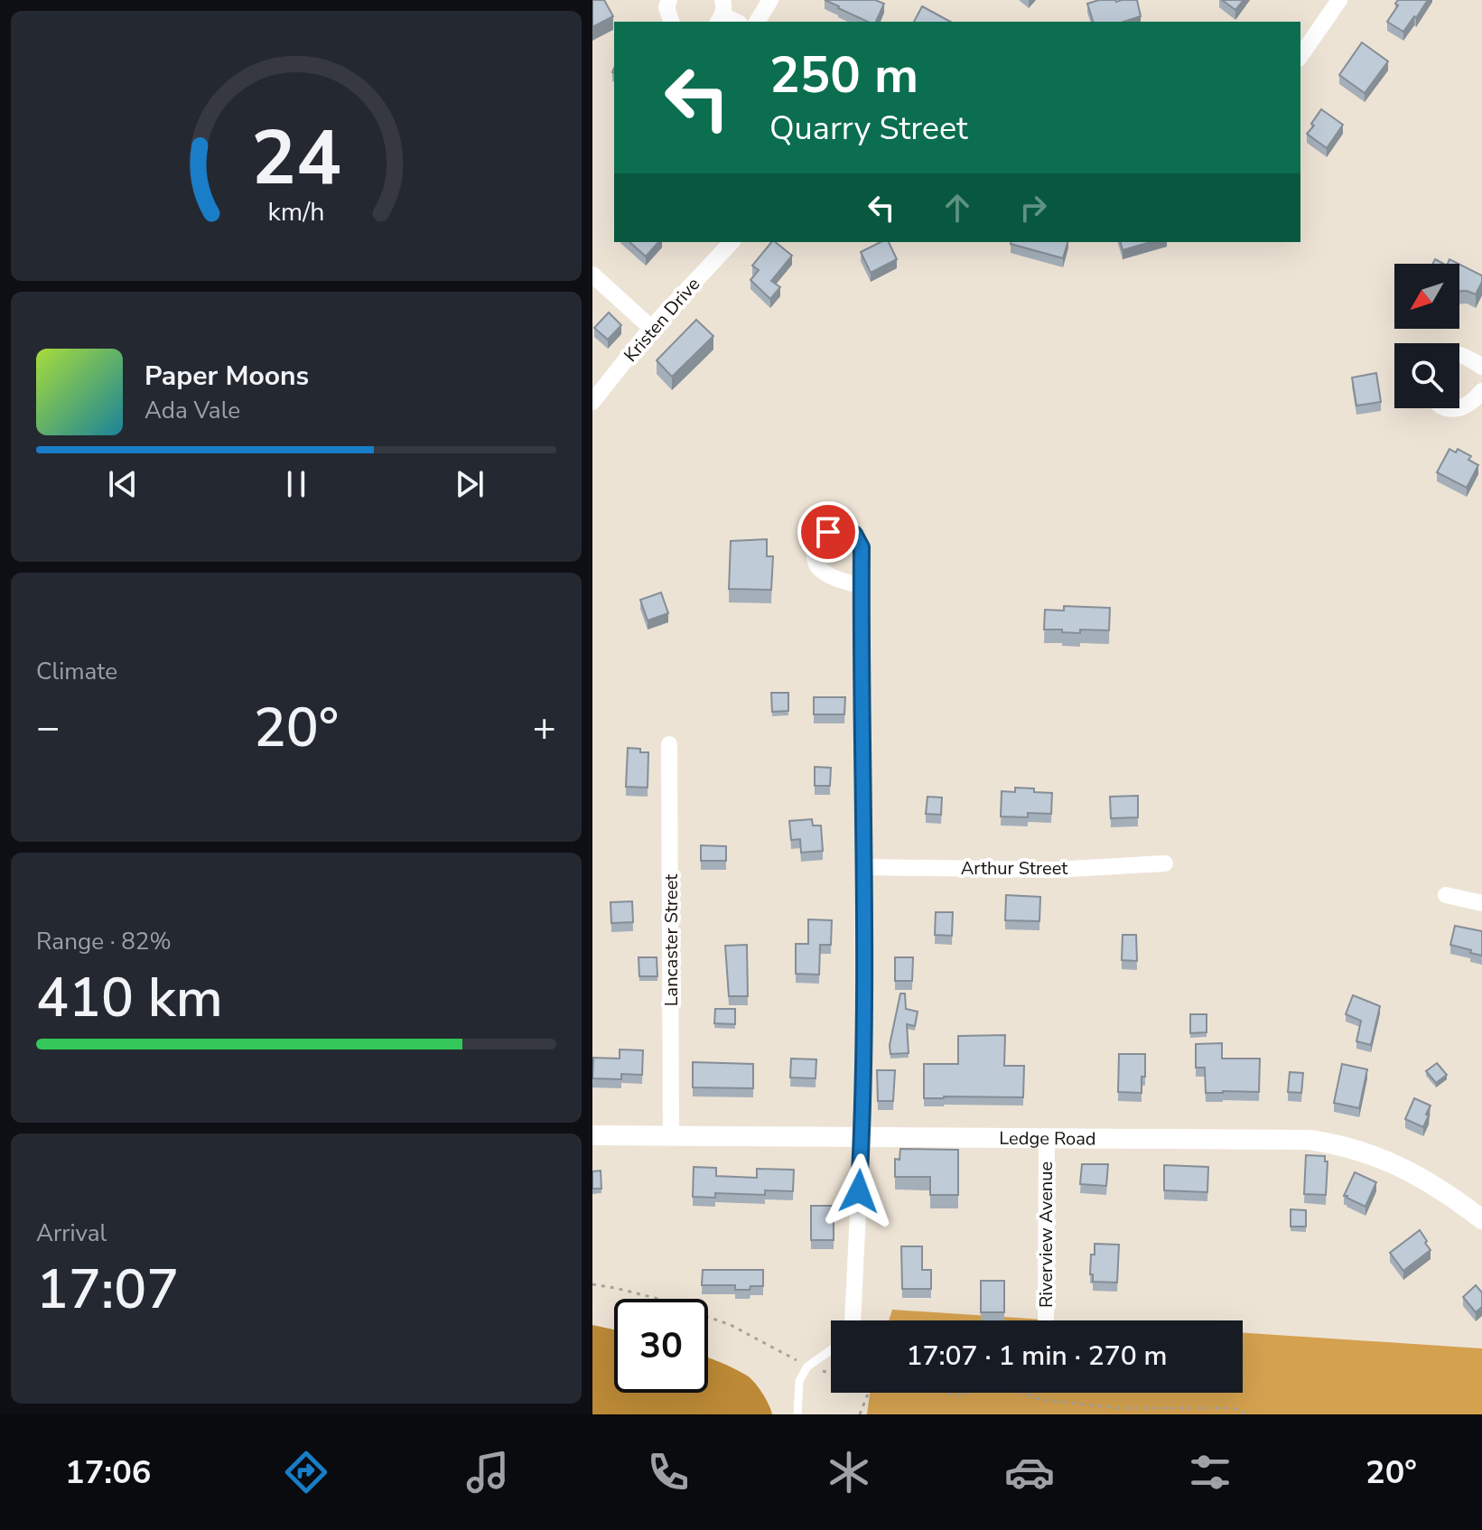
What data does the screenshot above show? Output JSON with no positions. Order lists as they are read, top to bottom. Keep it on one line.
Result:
{"streets":{"street":["Kristen Drive","Arthur Street","Lancaster Street","Ledge Road","Riverview Avenue"]},"crossings":[["Lancaster Street","Ledge Road"],["Ledge Road","Riverview Avenue"]],"north":"bottom left","page":{"turn":["250 m","Quarry Street"],"song":["Paper Moons","Ada Vale"],"tile":["Climate",["Range · 82%","410 km"],["Arrival","17:07"]],"heat":["−","20°","+"],"limit":"30","trip":"17:07 · 1 min · 270 m","tabs":["17:06","20°"],"gauge":["24","km/h"]}}
